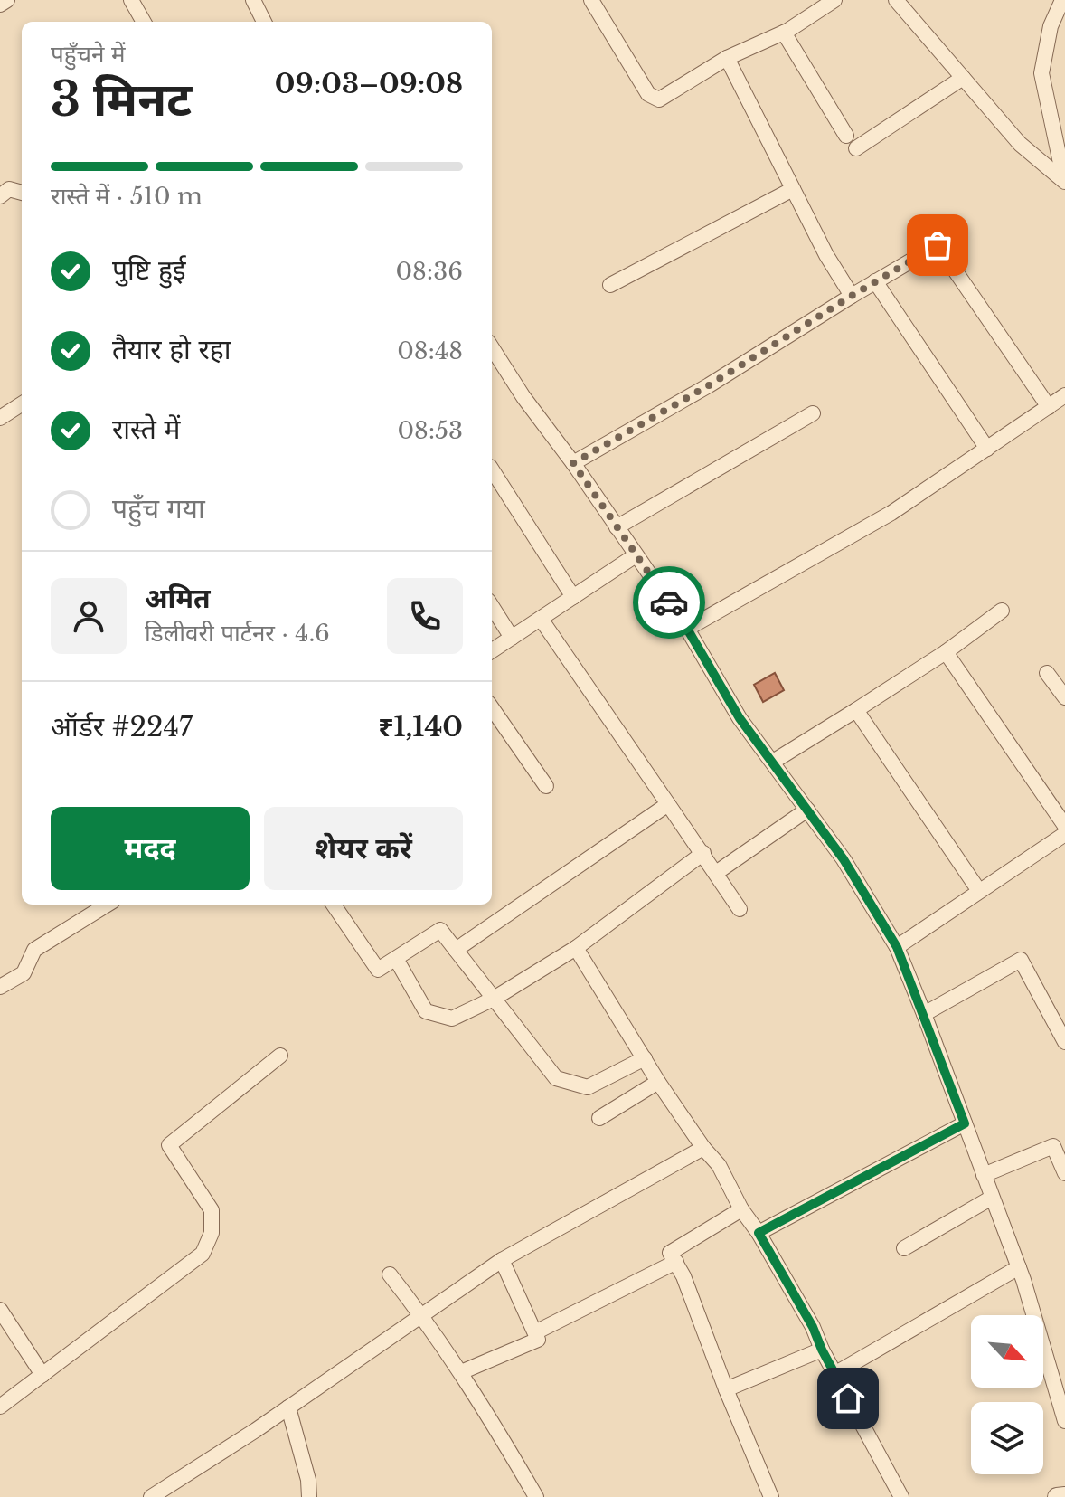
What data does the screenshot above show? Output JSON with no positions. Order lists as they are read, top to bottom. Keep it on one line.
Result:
{"north":"bottom right","page":{"heading":["3 मिनट","पहुँचने में","09:03–09:08"],"panel":["अमित","डिलीवरी पार्टनर · 4.6","ऑर्डर #2247","₹1,140"],"bar":"रास्ते में · 510 m","list":[["पुष्टि हुई","08:36"],["तैयार हो रहा","08:48"],["रास्ते में","08:53"],"पहुँच गया"],"buttons":["मदद","शेयर करें"]}}
